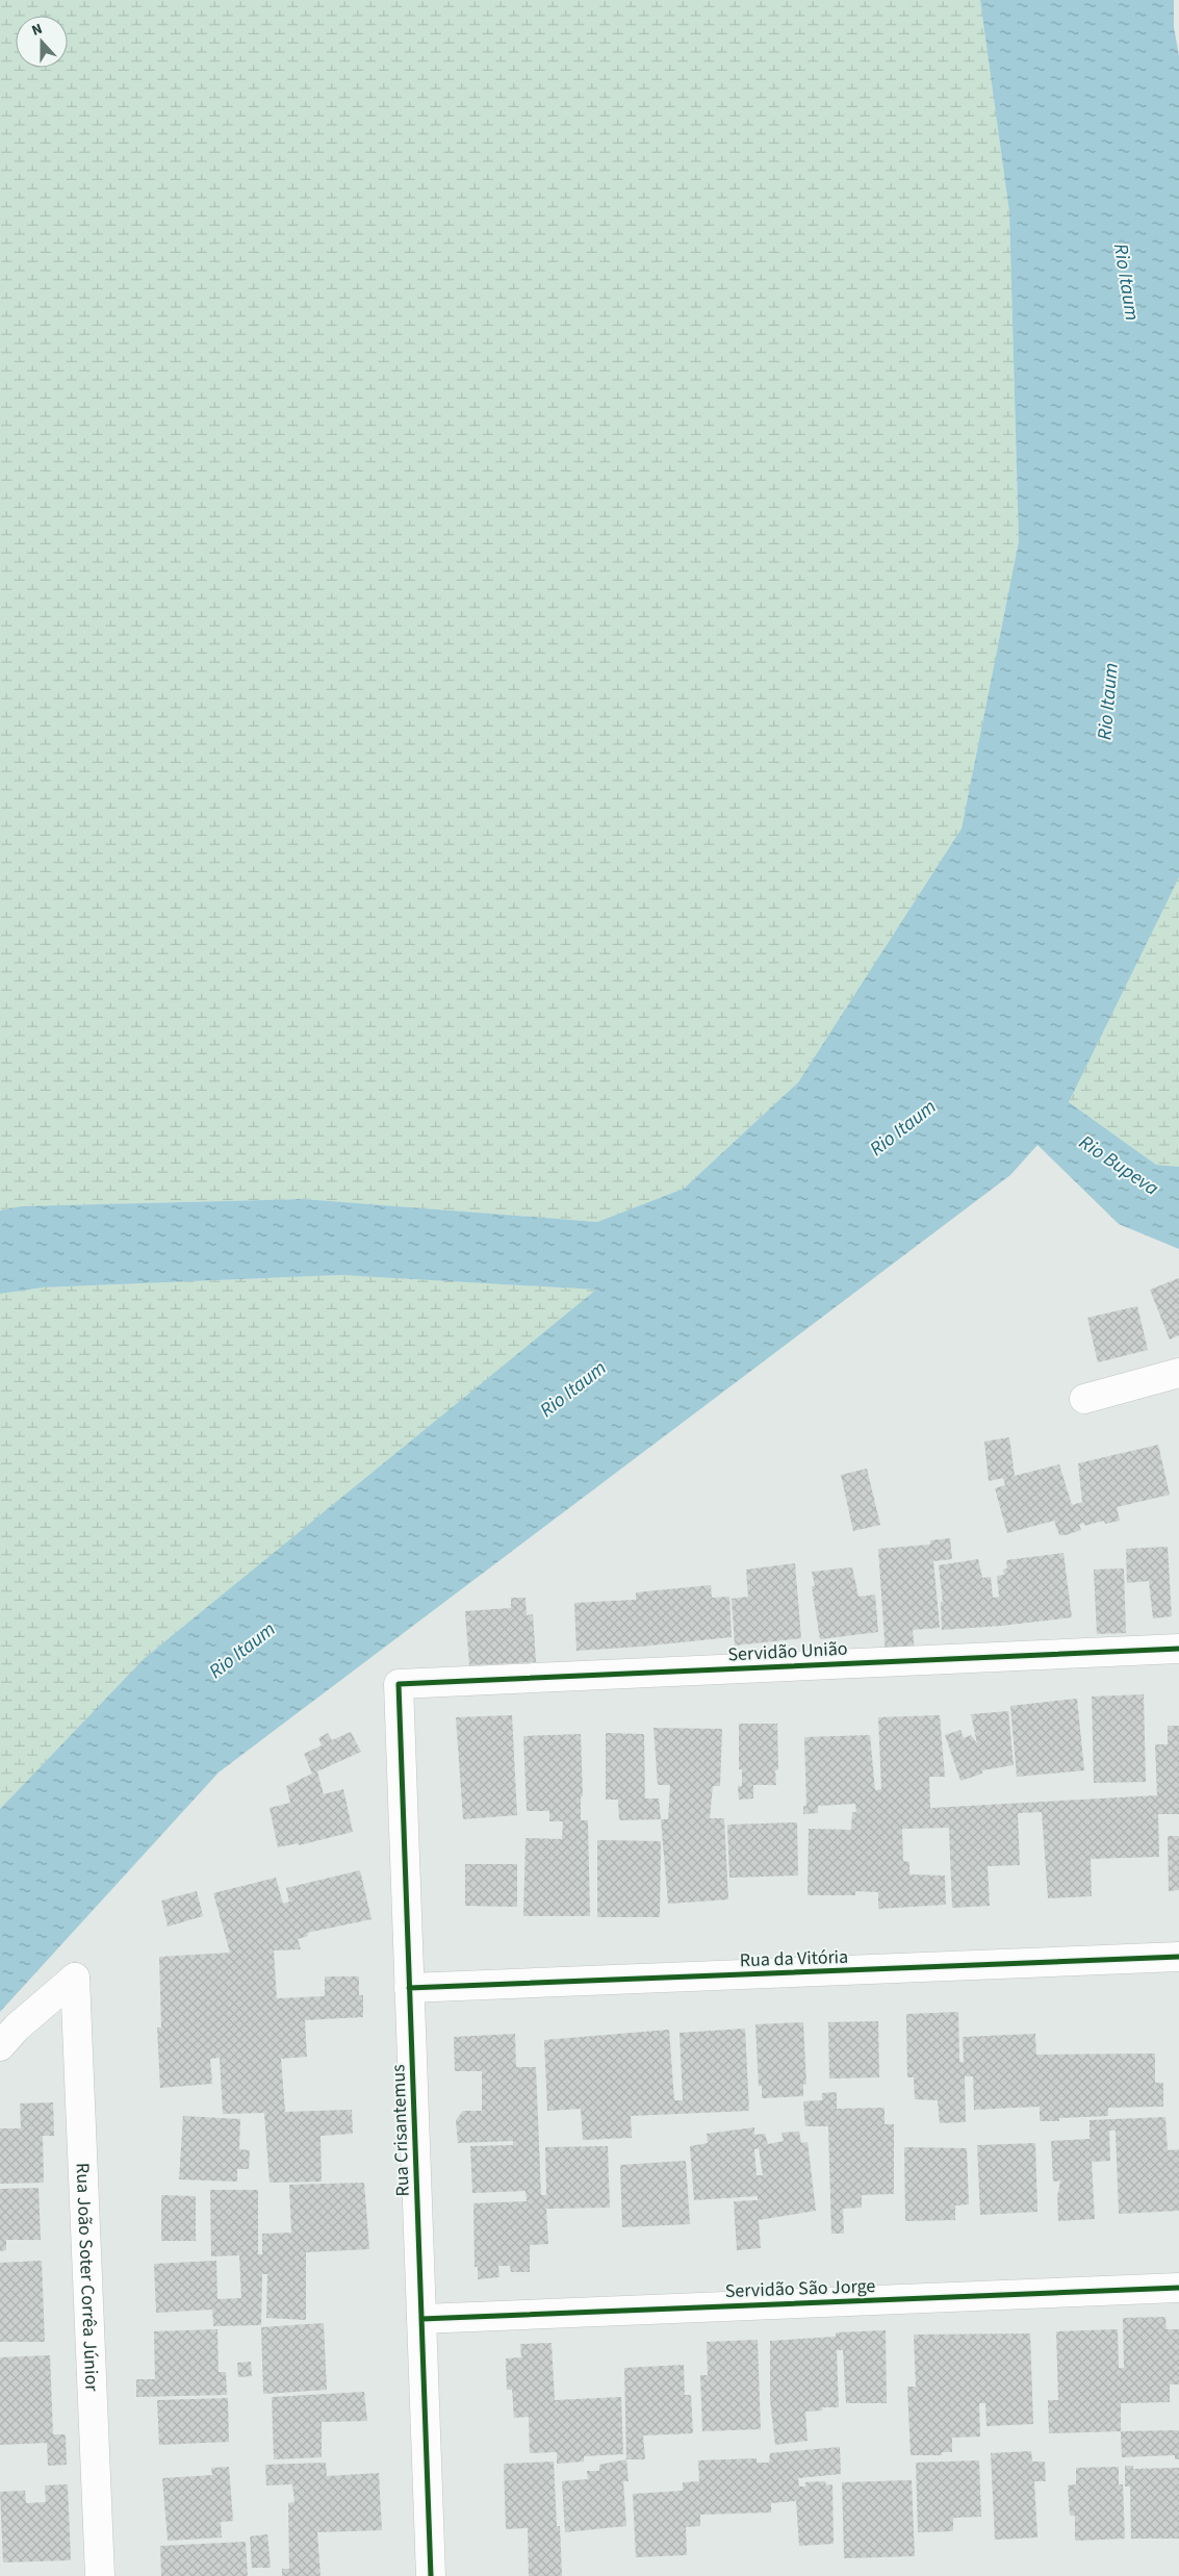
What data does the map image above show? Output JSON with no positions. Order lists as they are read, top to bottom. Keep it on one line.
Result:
{"streets":{"street":["Servidão União","Rua da Vitória","Rua Crisantemus","Rua João Soter Corrêa Júnior","Servidão São Jorge"]},"crossings":[["Servidão União","Rua Crisantemus"],["Rua da Vitória","Rua Crisantemus"],["Rua Crisantemus","Servidão São Jorge"]],"water":["Rio Itaum","Rio Bupeva"],"north":"top"}
